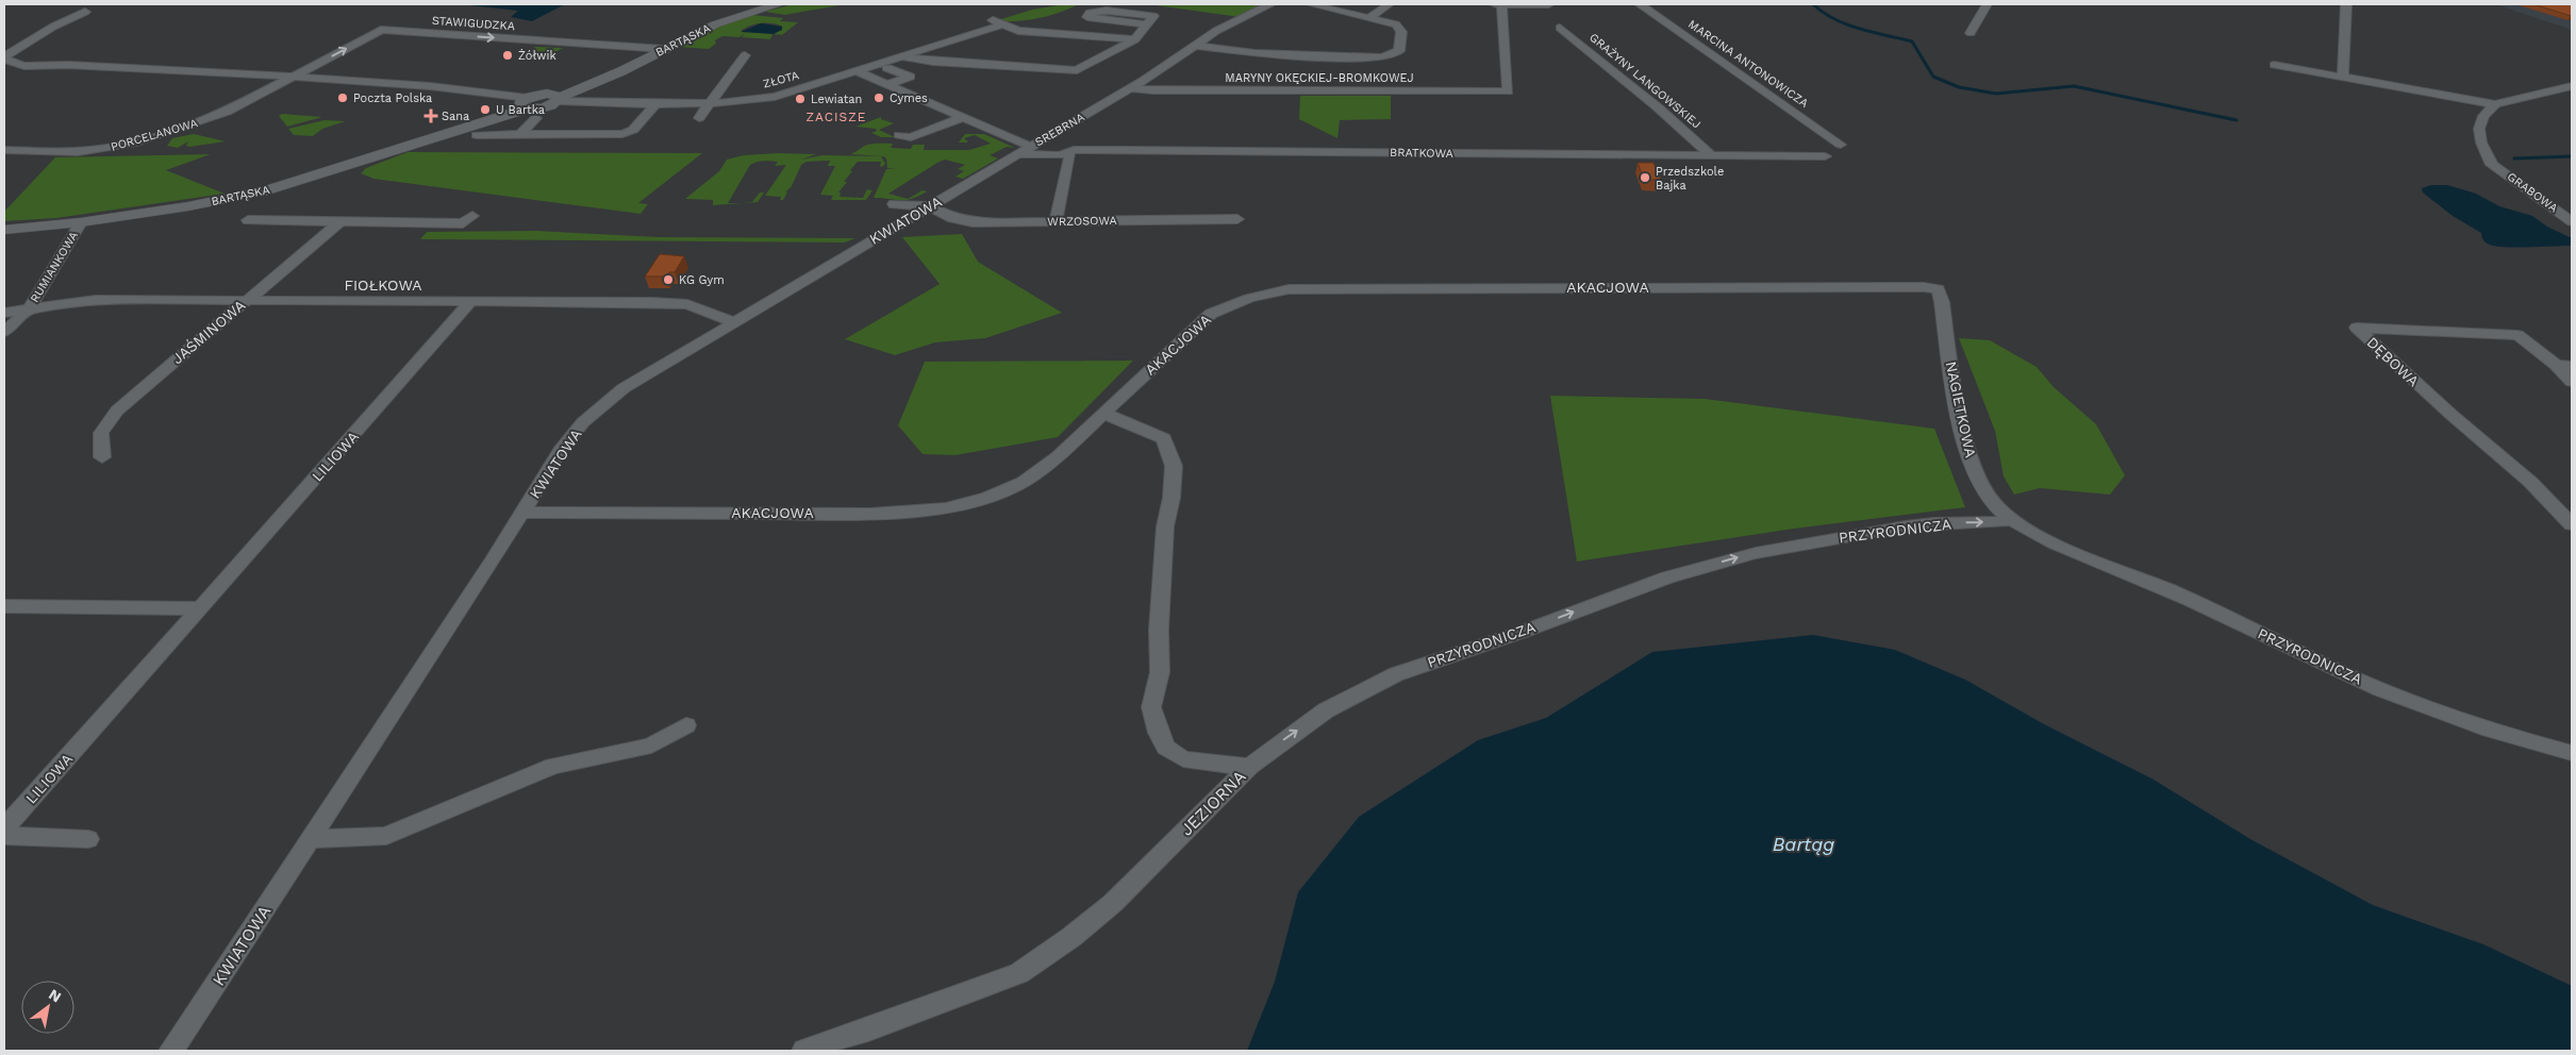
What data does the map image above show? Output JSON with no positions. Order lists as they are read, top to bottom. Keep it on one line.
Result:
{"streets":{"street":["STAWIGUDZKA","BARTĄSKA","MARCINA ANTONOWICZA","MARYNY OKĘCKIEJ-BROMKOWEJ","ZŁOTA","GRAŻYNY LANGOWSKIEJ","SREBRNA","PORCELANOWA","GRABOWA","KWIATOWA","WRZOSOWA","RUMIANKOWA","FIOŁKOWA","AKACJOWA","JAŚMINOWA","DĘBOWA","NAGIETKOWA","LILIOWA","PRZYRODNICZA","JEZIORNA"]},"crossings":[["STAWIGUDZKA","BARTĄSKA"],["STAWIGUDZKA","PORCELANOWA"],["BARTĄSKA","ZŁOTA"],["BARTĄSKA","RUMIANKOWA"],["MARYNY OKĘCKIEJ-BROMKOWEJ","SREBRNA"],["ZŁOTA","SREBRNA"],["SREBRNA","KWIATOWA"],["KWIATOWA","WRZOSOWA"],["KWIATOWA","FIOŁKOWA"],["KWIATOWA","AKACJOWA"],["RUMIANKOWA","FIOŁKOWA"],["FIOŁKOWA","JAŚMINOWA"],["FIOŁKOWA","LILIOWA"],["AKACJOWA","NAGIETKOWA"],["AKACJOWA","JEZIORNA"],["NAGIETKOWA","PRZYRODNICZA"],["PRZYRODNICZA","JEZIORNA"]],"one_way":["PRZYRODNICZA"],"districts":["ZACISZE"],"water":["Bartąg"],"places":{"other":["Żółwik","Poczta Polska","Cymes","Lewiatan","U Bartka","Przedszkole Bajka","KG Gym"],"health":["Sana"]},"north":"top right"}
